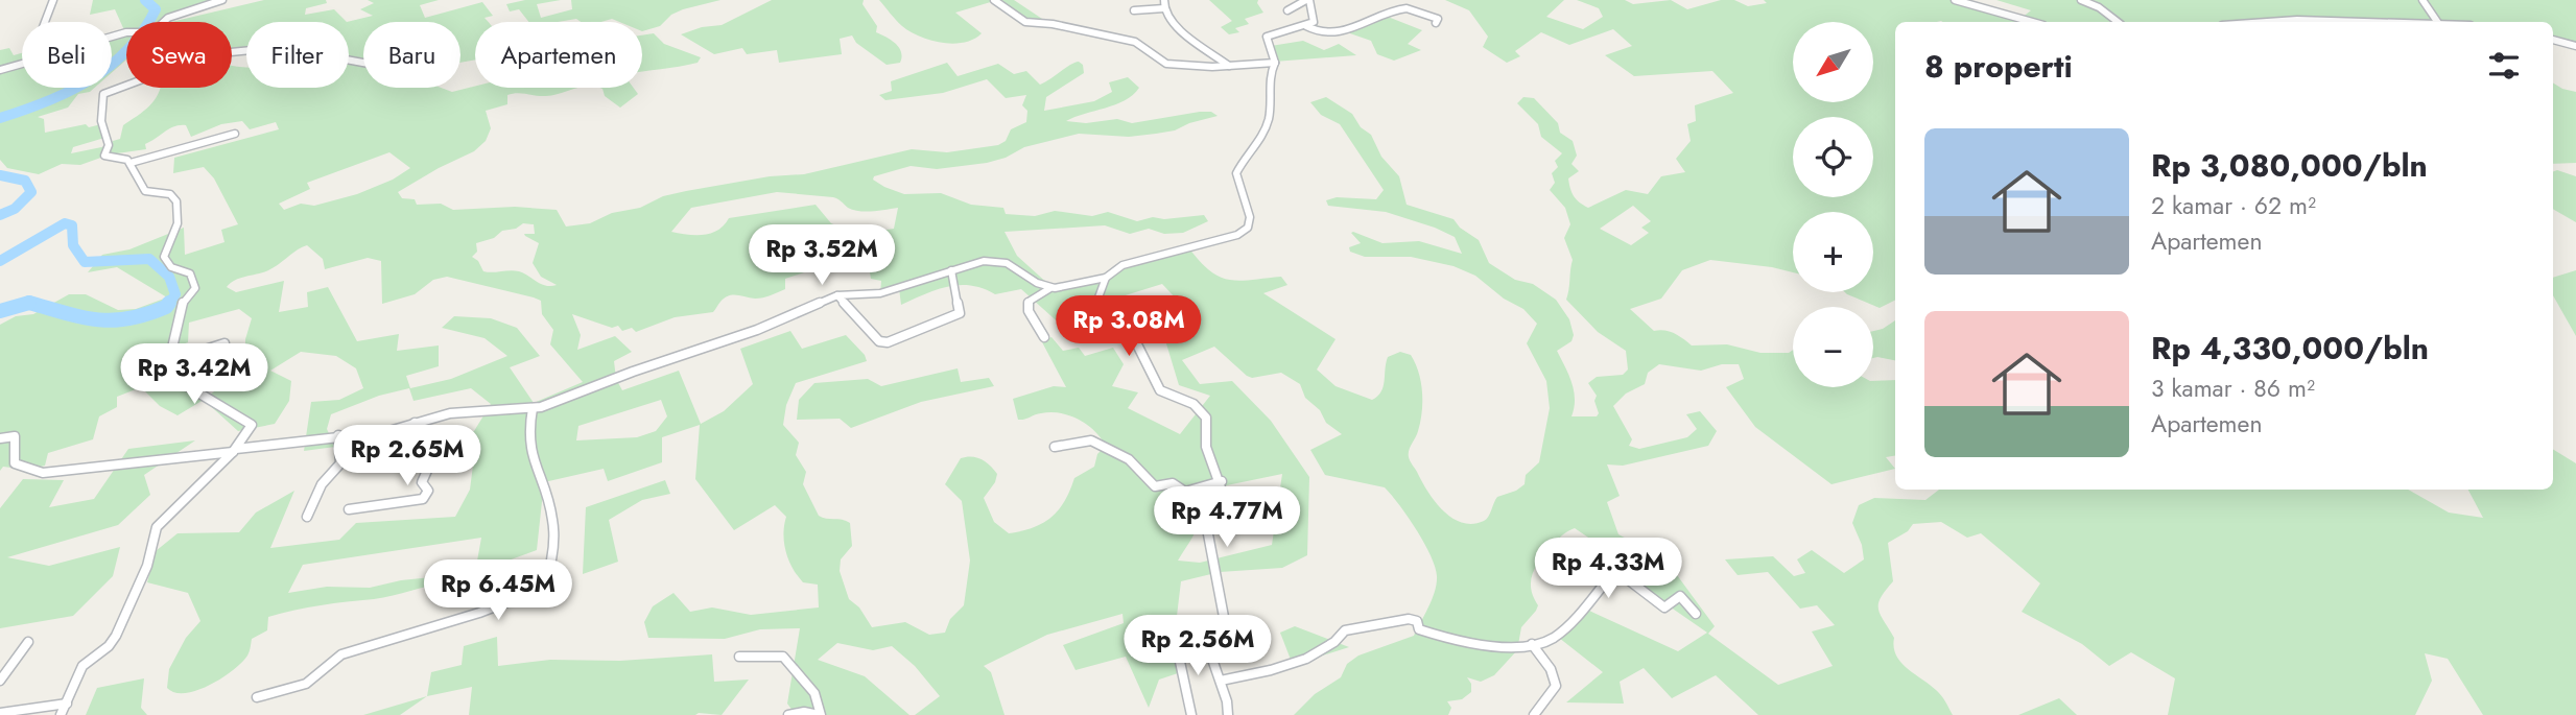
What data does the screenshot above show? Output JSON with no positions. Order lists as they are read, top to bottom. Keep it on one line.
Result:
{"north":"bottom left","page":{"map_buttons":["+","−"],"chip":["Beli","Sewa","Filter","Baru","Apartemen"],"heading":"8 properti","list":[{"name":"Rp 3,080,000/bln","note":"2 kamar · 62 m² · Apartemen"},{"name":"Rp 4,330,000/bln","note":"3 kamar · 86 m² · Apartemen"}],"price":["Rp 3.52M","Rp 3.08M","Rp 3.42M","Rp 2.65M","Rp 4.77M","Rp 4.33M","Rp 6.45M","Rp 2.56M"]}}
